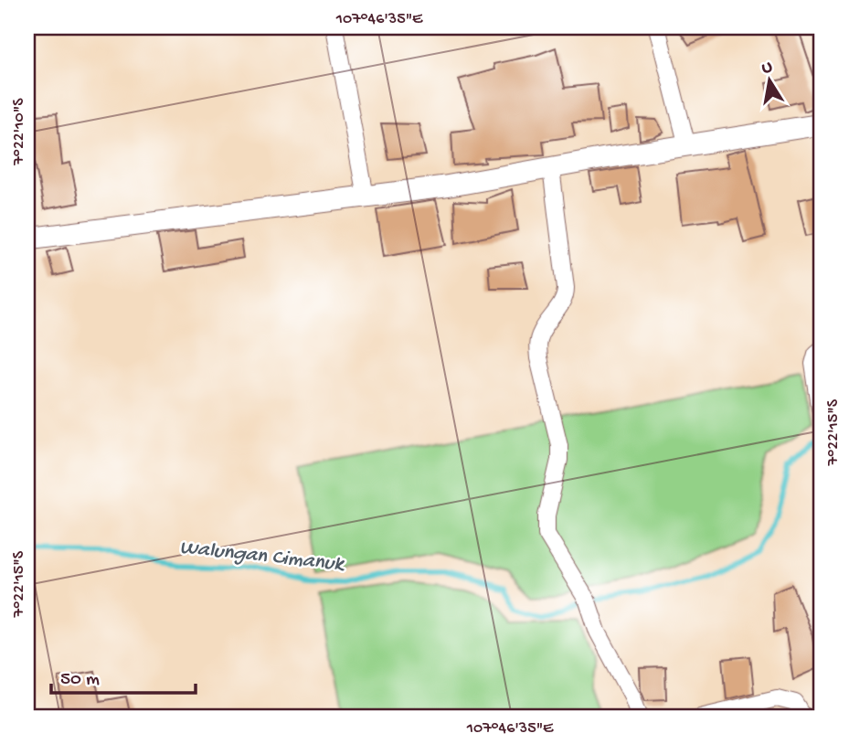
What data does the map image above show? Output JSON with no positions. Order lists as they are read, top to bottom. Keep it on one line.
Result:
{"water":["Walungan Cimanuk"],"scale_bar":"50 m","north":"top","coordinates":["107°46'35\"E","7°22'10\"S","7°22'15\"S"]}
